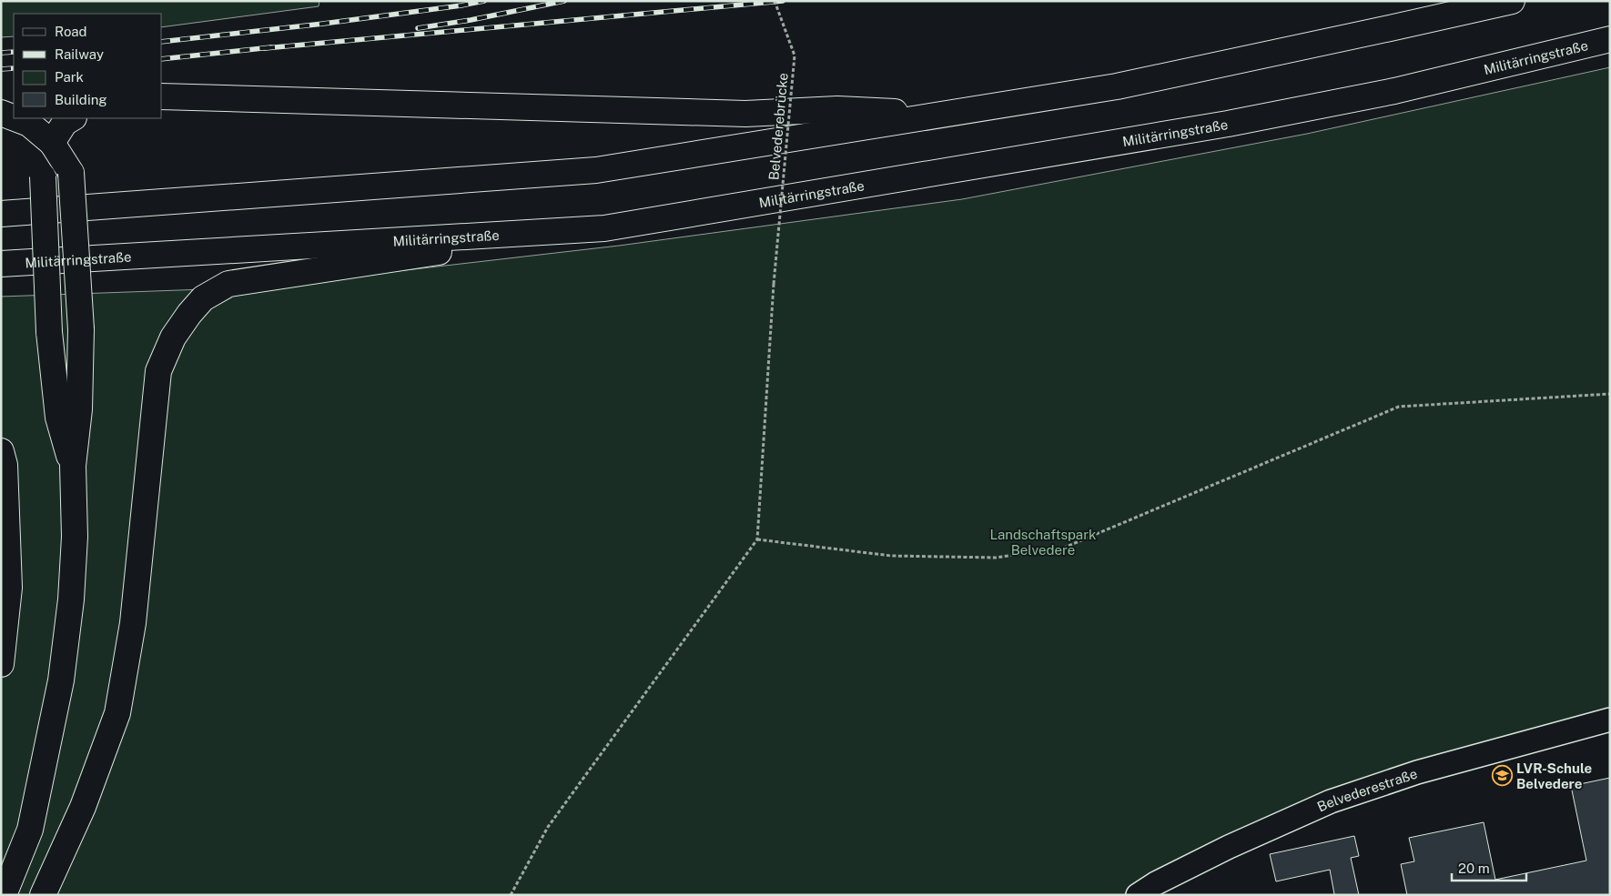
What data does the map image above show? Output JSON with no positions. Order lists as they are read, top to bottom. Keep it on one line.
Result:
{"streets":{"main road":["Militärringstraße"],"street":["Belvederestraße"],"path":["Belvederebrücke"]},"parks":["Landschaftspark Belvedere"],"places":{"school or university":["LVR-Schule Belvedere"]},"legend":["Road","Railway","Park","Building"],"scale_bar":"20 m"}
